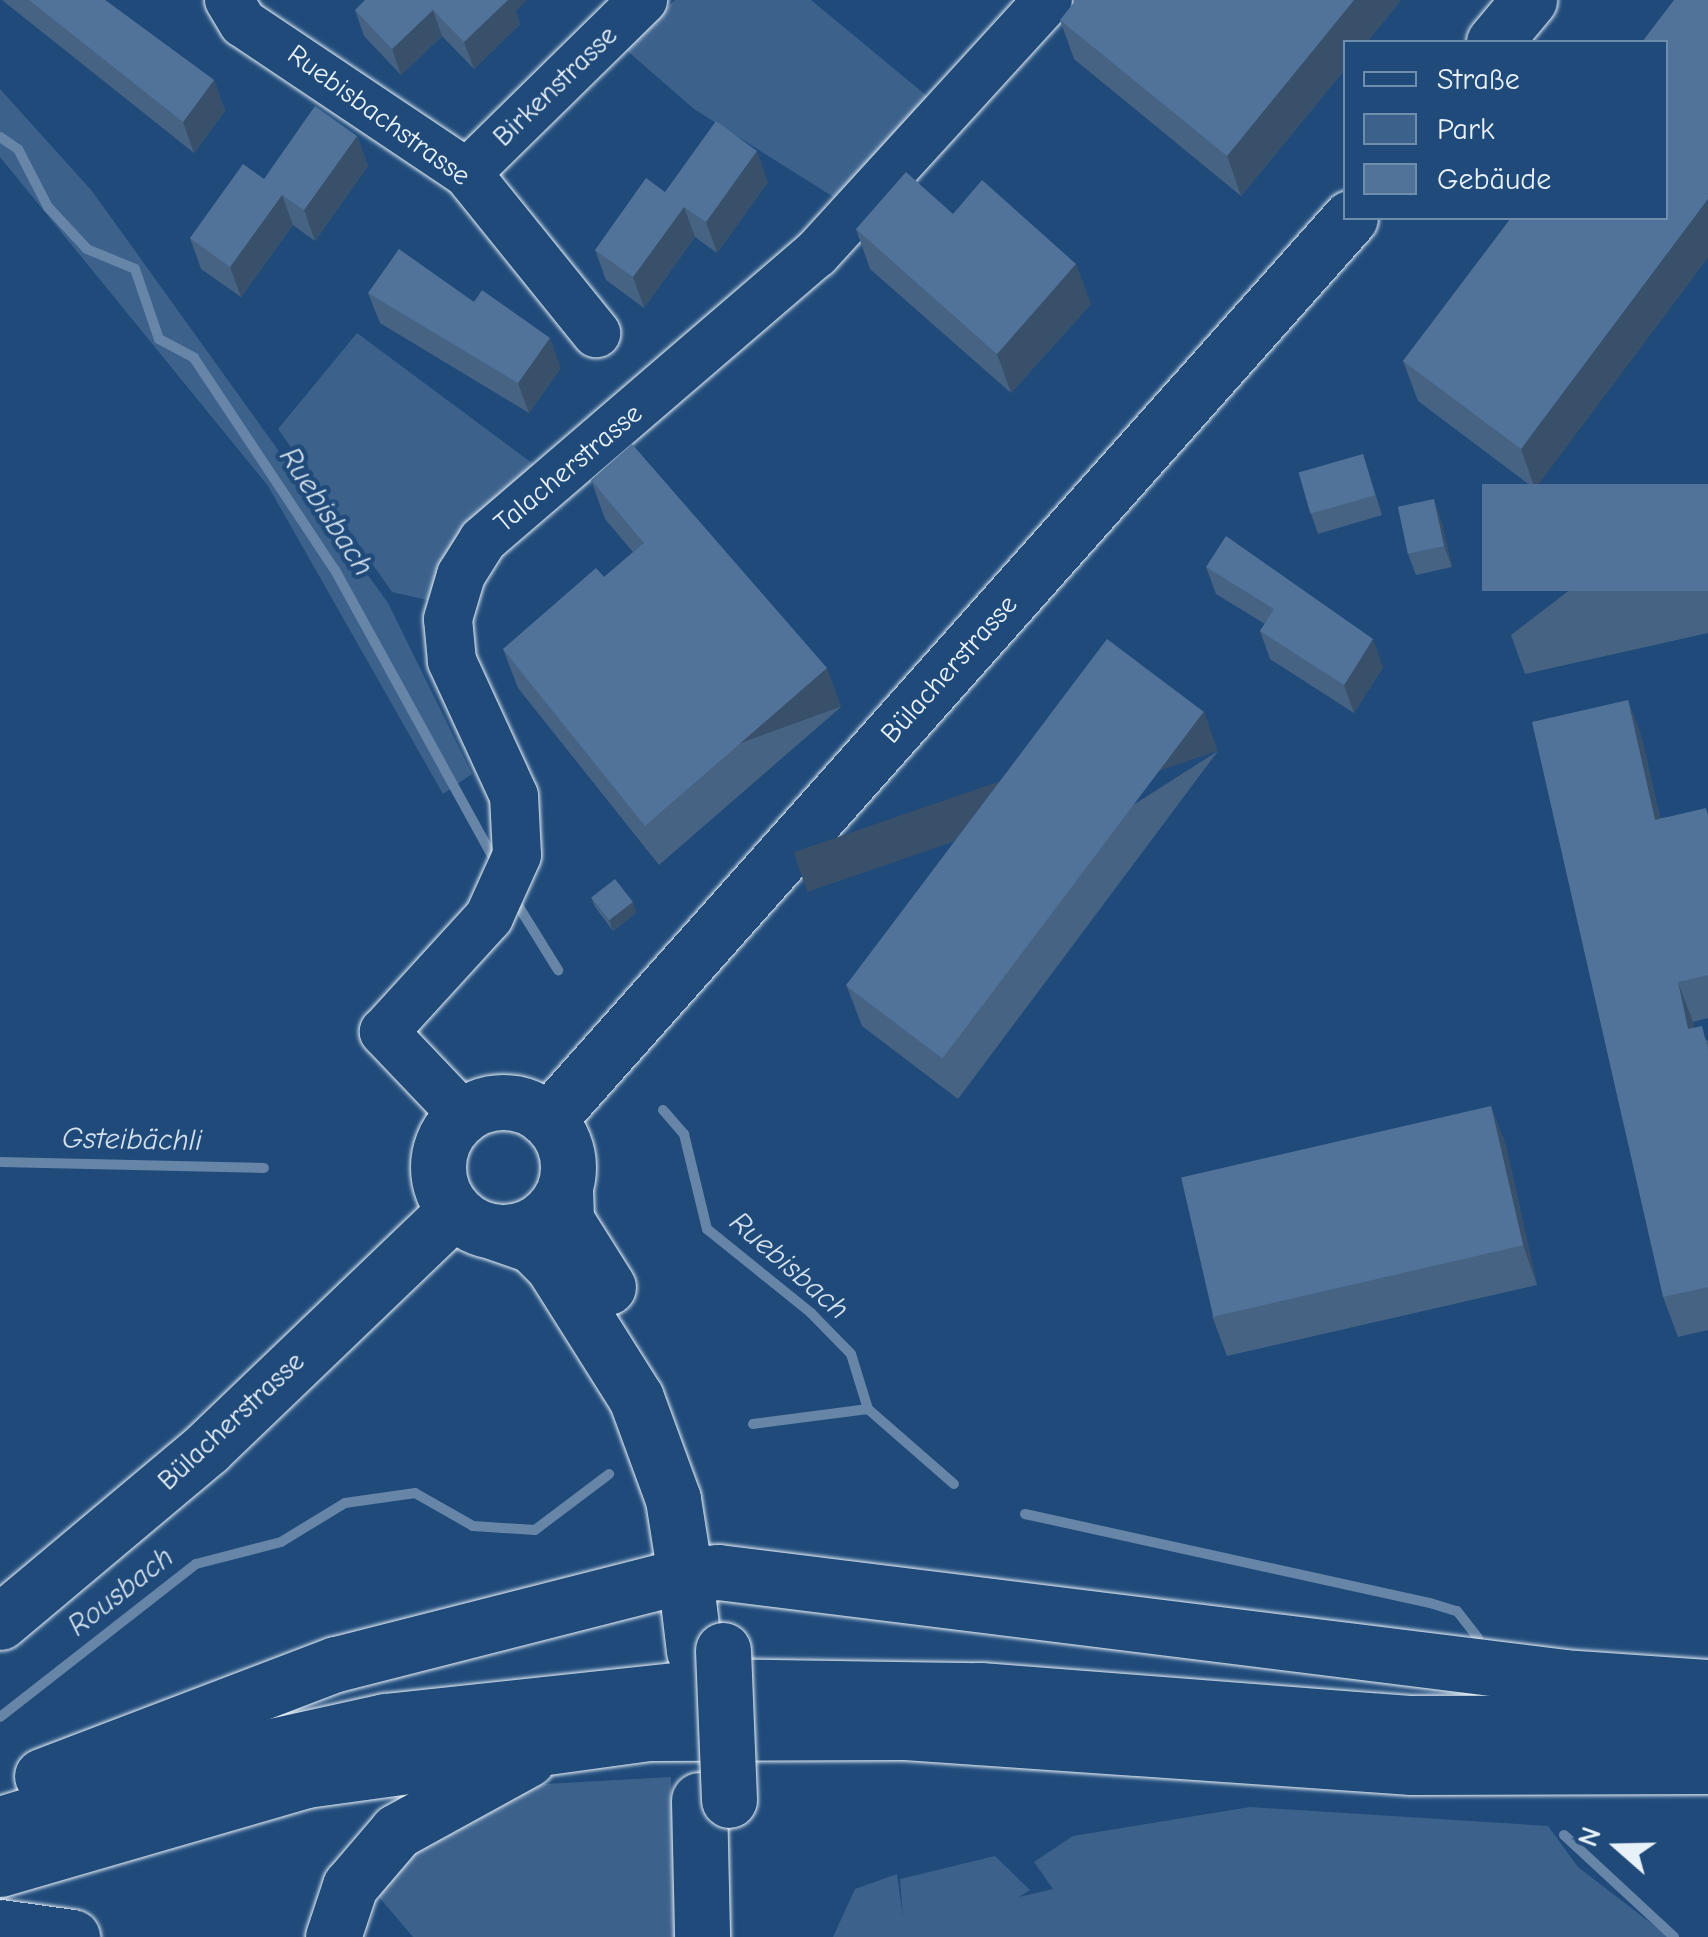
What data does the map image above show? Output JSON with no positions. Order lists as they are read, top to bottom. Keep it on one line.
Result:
{"streets":{"main road":["Bülacherstrasse"],"street":["Birkenstrasse","Ruebisbachstrasse","Talacherstrasse"]},"crossings":[["Birkenstrasse","Ruebisbachstrasse"],["Talacherstrasse","Bülacherstrasse"]],"water":["Ruebisbach","Gsteibächli","Rousbach"],"legend":["Straße","Park","Gebäude"],"north":"left"}
